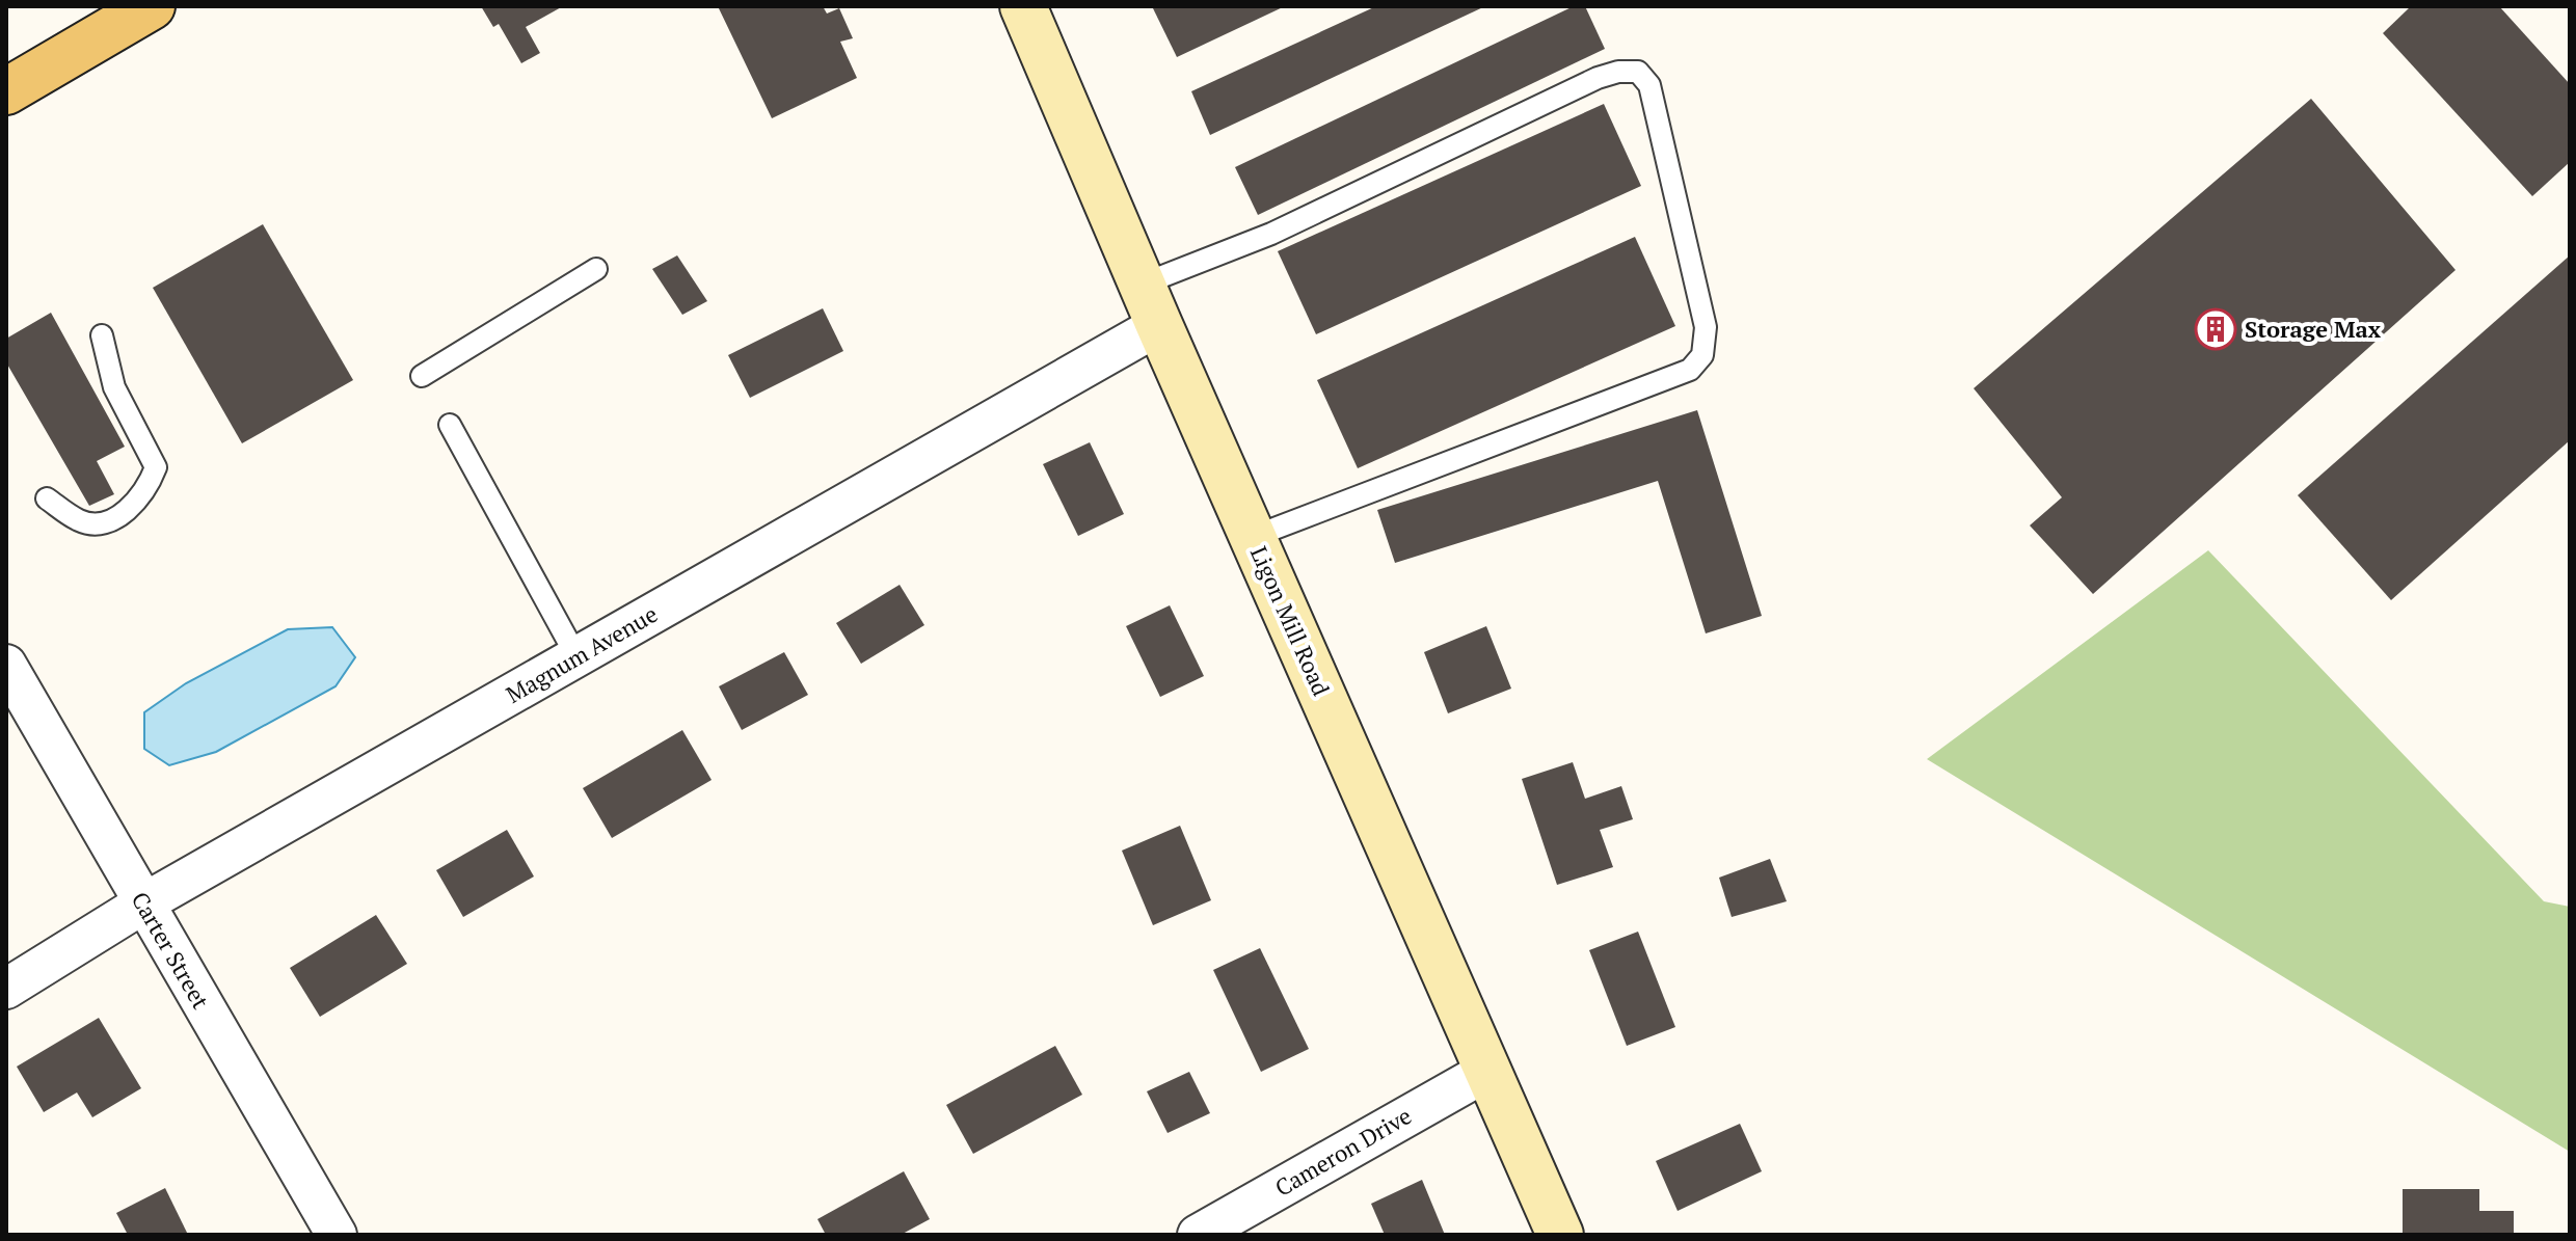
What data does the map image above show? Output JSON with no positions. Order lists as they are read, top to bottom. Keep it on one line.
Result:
{"streets":{"main road":["Ligon Mill Road"],"street":["Magnum Avenue","Carter Street","Cameron Drive"]},"crossings":[["Ligon Mill Road","Magnum Avenue"],["Ligon Mill Road","Cameron Drive"],["Magnum Avenue","Carter Street"]],"places":{"building":["Storage Max"]}}
